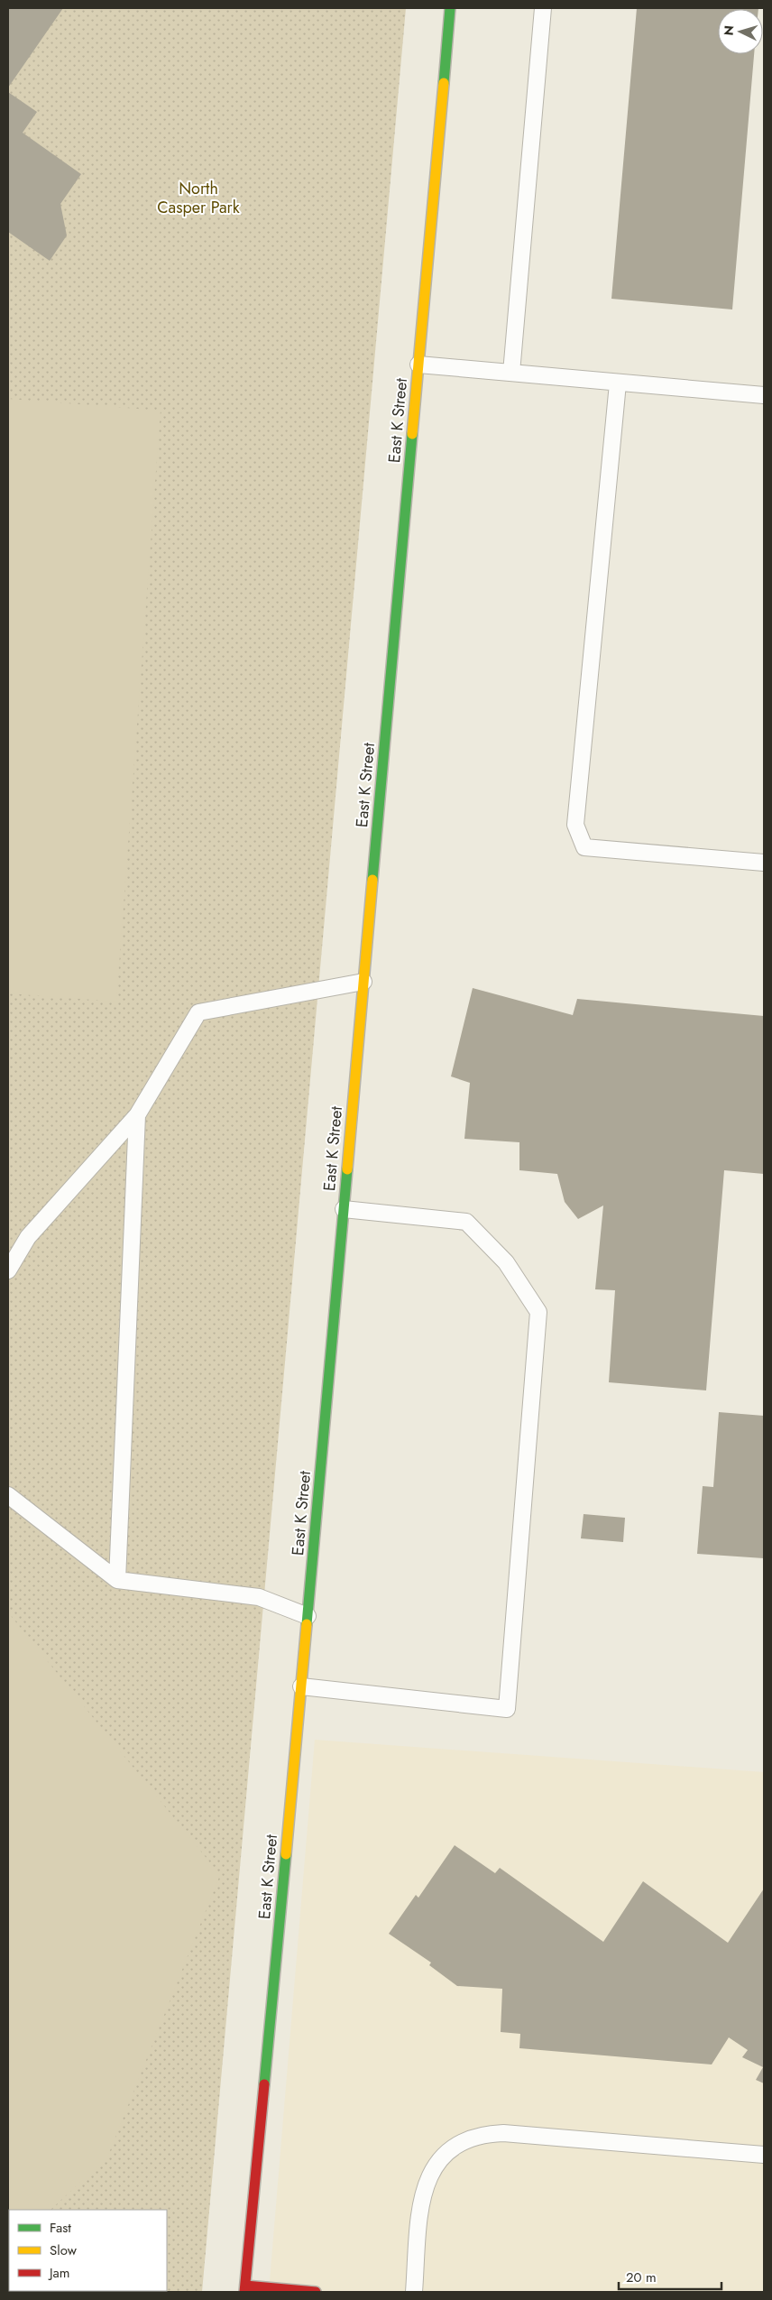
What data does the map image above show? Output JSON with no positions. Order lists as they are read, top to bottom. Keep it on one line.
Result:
{"streets":{"street":["East K Street"]},"parks":["North Casper Park"],"legend":["Fast","Slow","Jam"],"scale_bar":"20 m","north":"left"}
